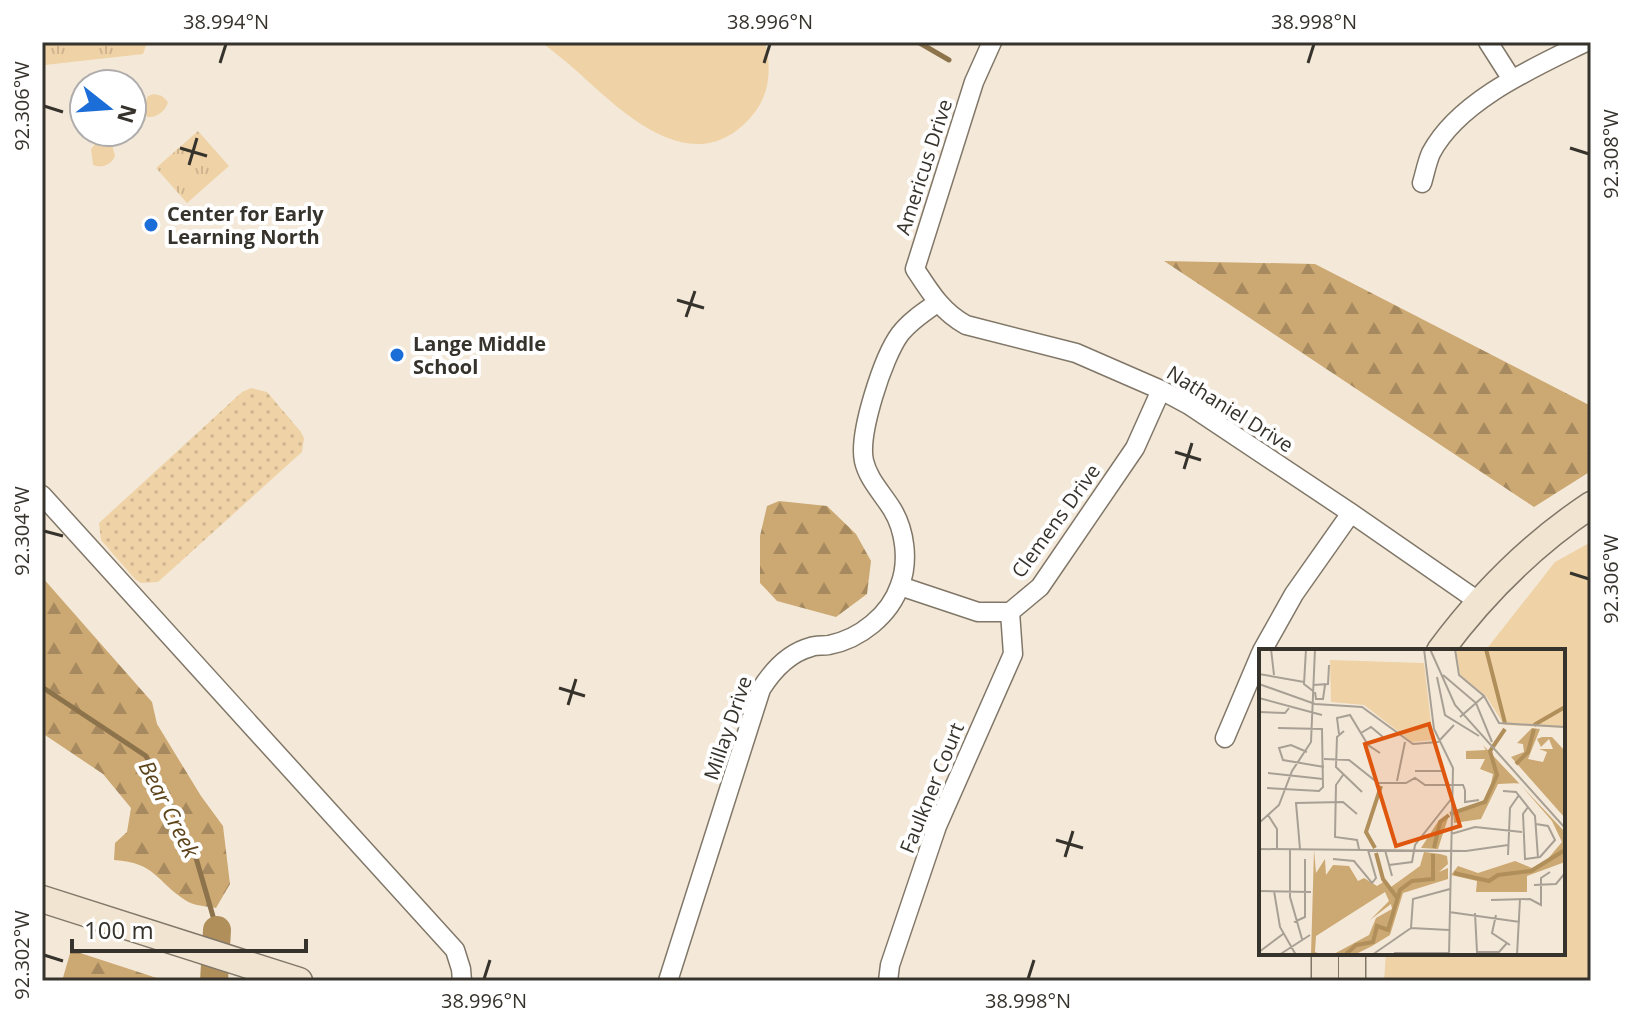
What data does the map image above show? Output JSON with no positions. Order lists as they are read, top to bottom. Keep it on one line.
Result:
{"streets":{"street":["Americus Drive","Nathaniel Drive","Clemens Drive","Millay Drive","Faulkner Court"]},"crossings":[["Americus Drive","Nathaniel Drive"],["Americus Drive","Millay Drive"],["Nathaniel Drive","Clemens Drive"],["Nathaniel Drive","Millay Drive"],["Clemens Drive","Faulkner Court"]],"water":["Bear Creek"],"places":["Center for Early Learning North","Lange Middle School"],"scale_bar":"100 m","north":"right","coordinates":["38.994°N","38.996°N","38.998°N","92.306°W","92.308°W","92.304°W","92.302°W"]}
